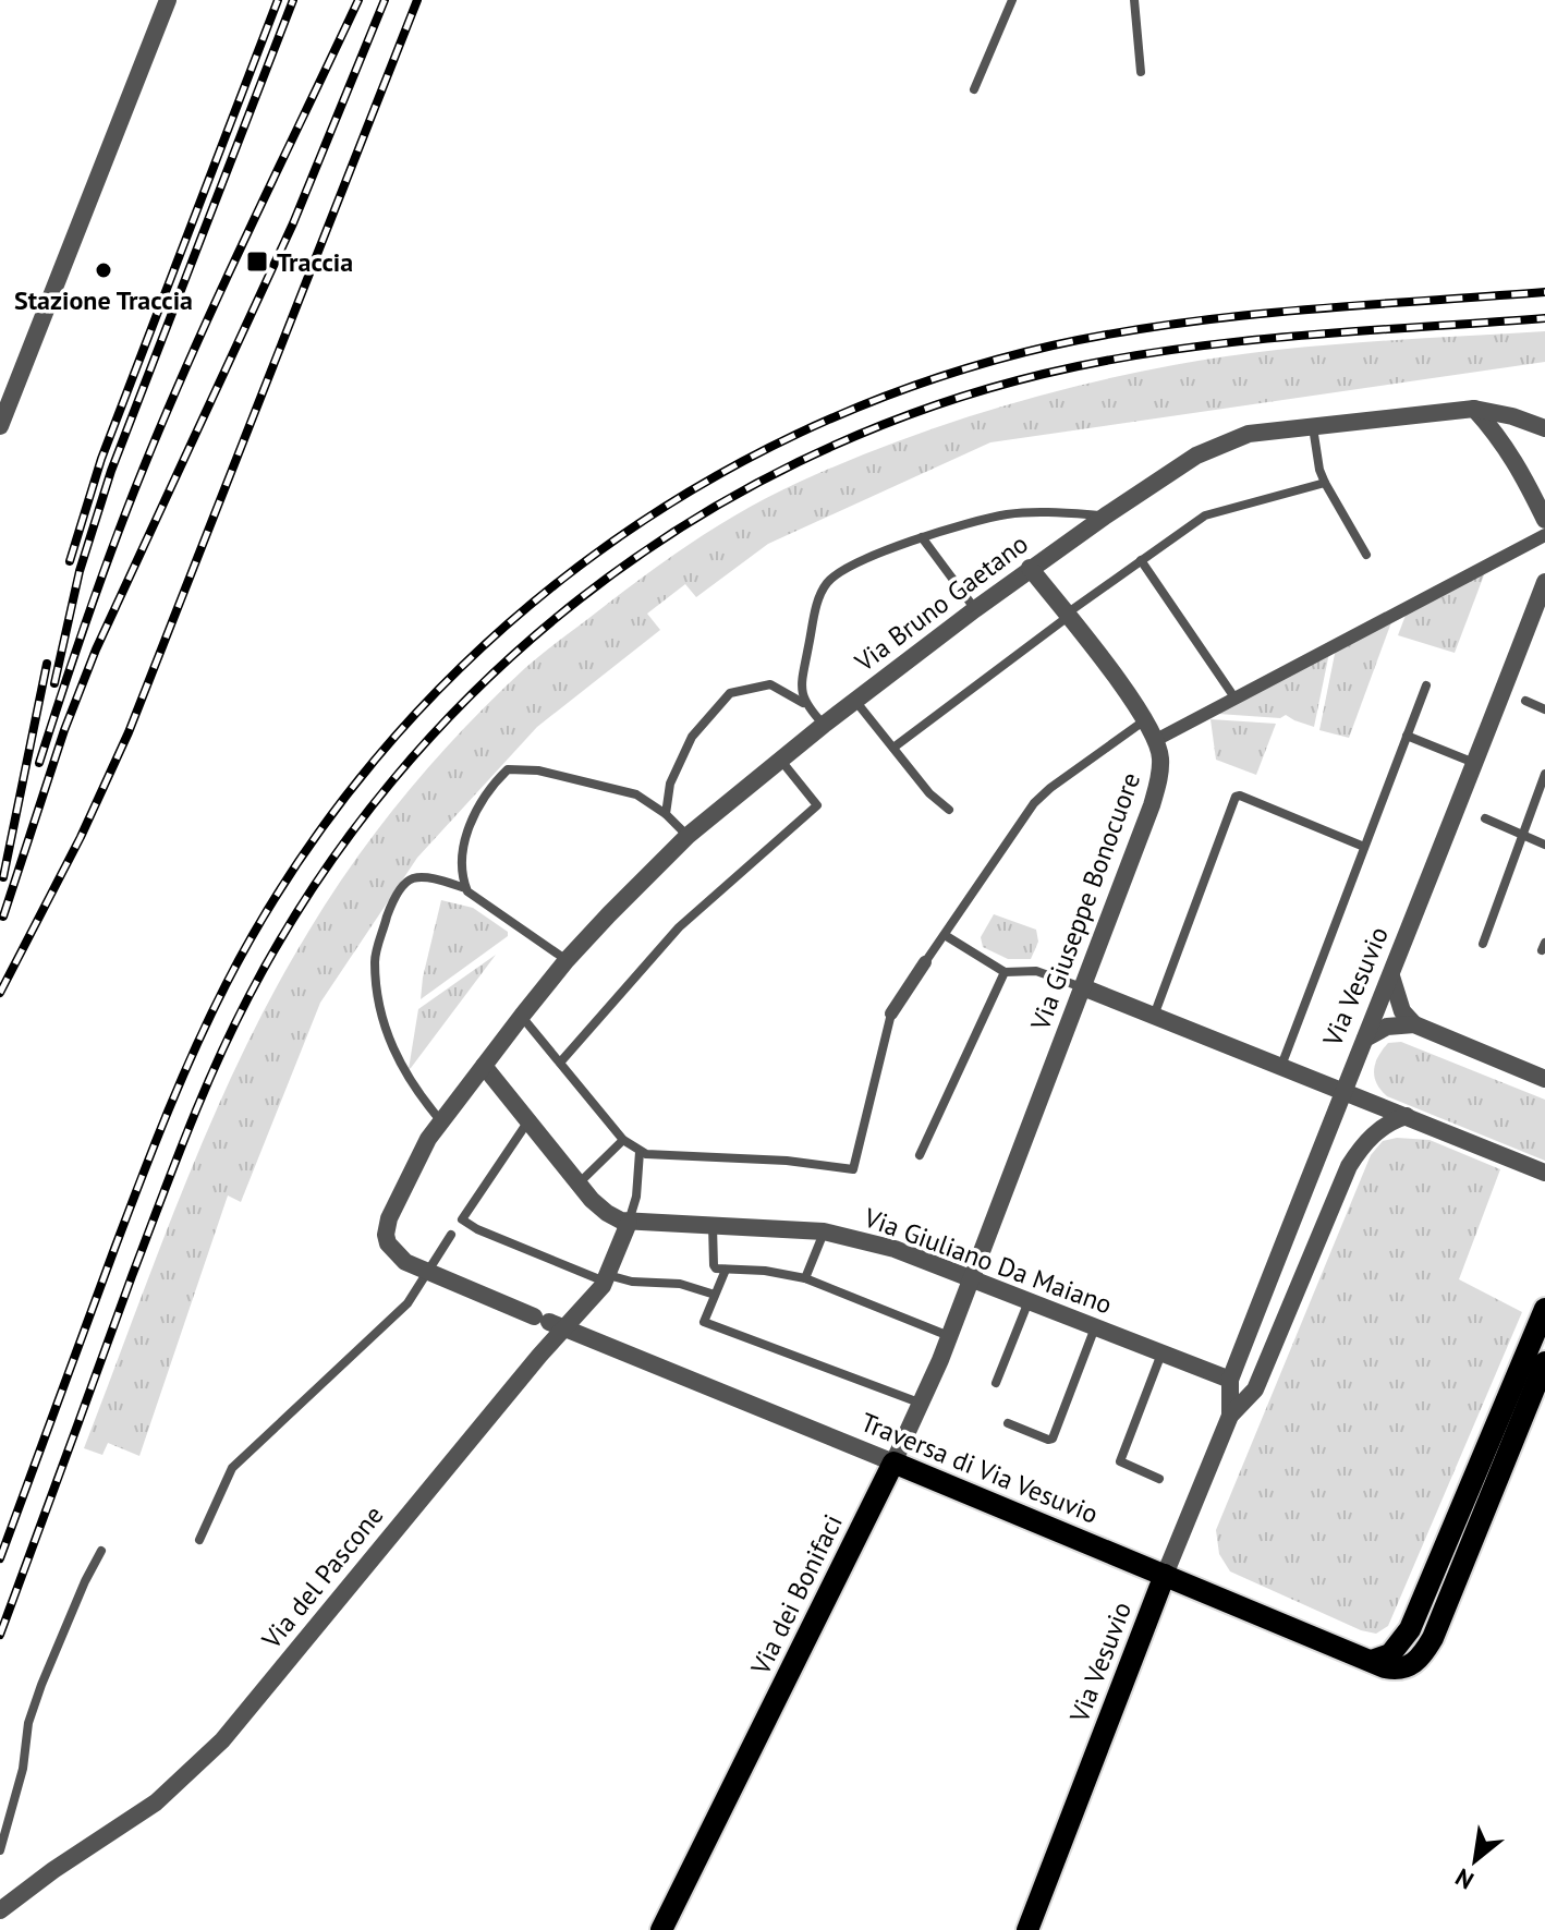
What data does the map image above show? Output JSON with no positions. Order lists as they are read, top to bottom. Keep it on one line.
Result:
{"streets":{"main road":["Via Vesuvio","Traversa di Via Vesuvio","Via dei Bonifaci"],"street":["Via Bruno Gaetano","Via Giuseppe Bonocuore","Via Giuliano Da Maiano","Via del Pascone"]},"crossings":[["Via Bruno Gaetano","Via Giuseppe Bonocuore"],["Via Giuseppe Bonocuore","Via Giuliano Da Maiano"],["Via Giuseppe Bonocuore","Via dei Bonifaci"],["Via Vesuvio","Via Giuliano Da Maiano"],["Via Vesuvio","Traversa di Via Vesuvio"],["Via Giuliano Da Maiano","Via del Pascone"],["Via Giuliano Da Maiano","Via dei Bonifaci"],["Traversa di Via Vesuvio","Via del Pascone"],["Traversa di Via Vesuvio","Via dei Bonifaci"]],"places":{"transit":["Traccia"],"other":["Stazione Traccia"]},"north":"bottom left"}
